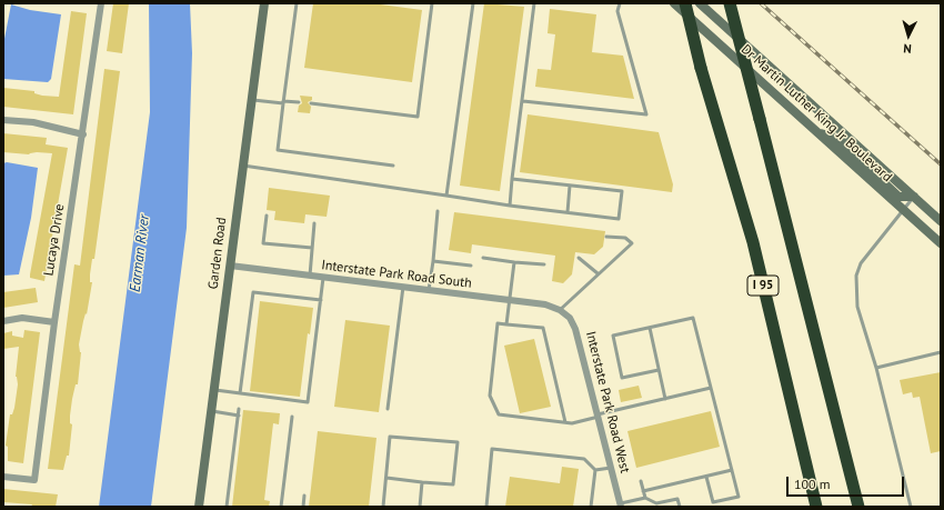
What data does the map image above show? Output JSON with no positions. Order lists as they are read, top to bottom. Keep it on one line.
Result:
{"streets":{"highway":["I 95"],"main road":["Dr Martin Luther King Jr Boulevard","Garden Road"],"street":["Lucaya Drive","Interstate Park Road South","Interstate Park Road West"]},"crossings":[["Garden Road","Interstate Park Road South"],["Interstate Park Road South","Interstate Park Road West"]],"water":["Earman River"],"scale_bar":"100 m","north":"bottom"}
